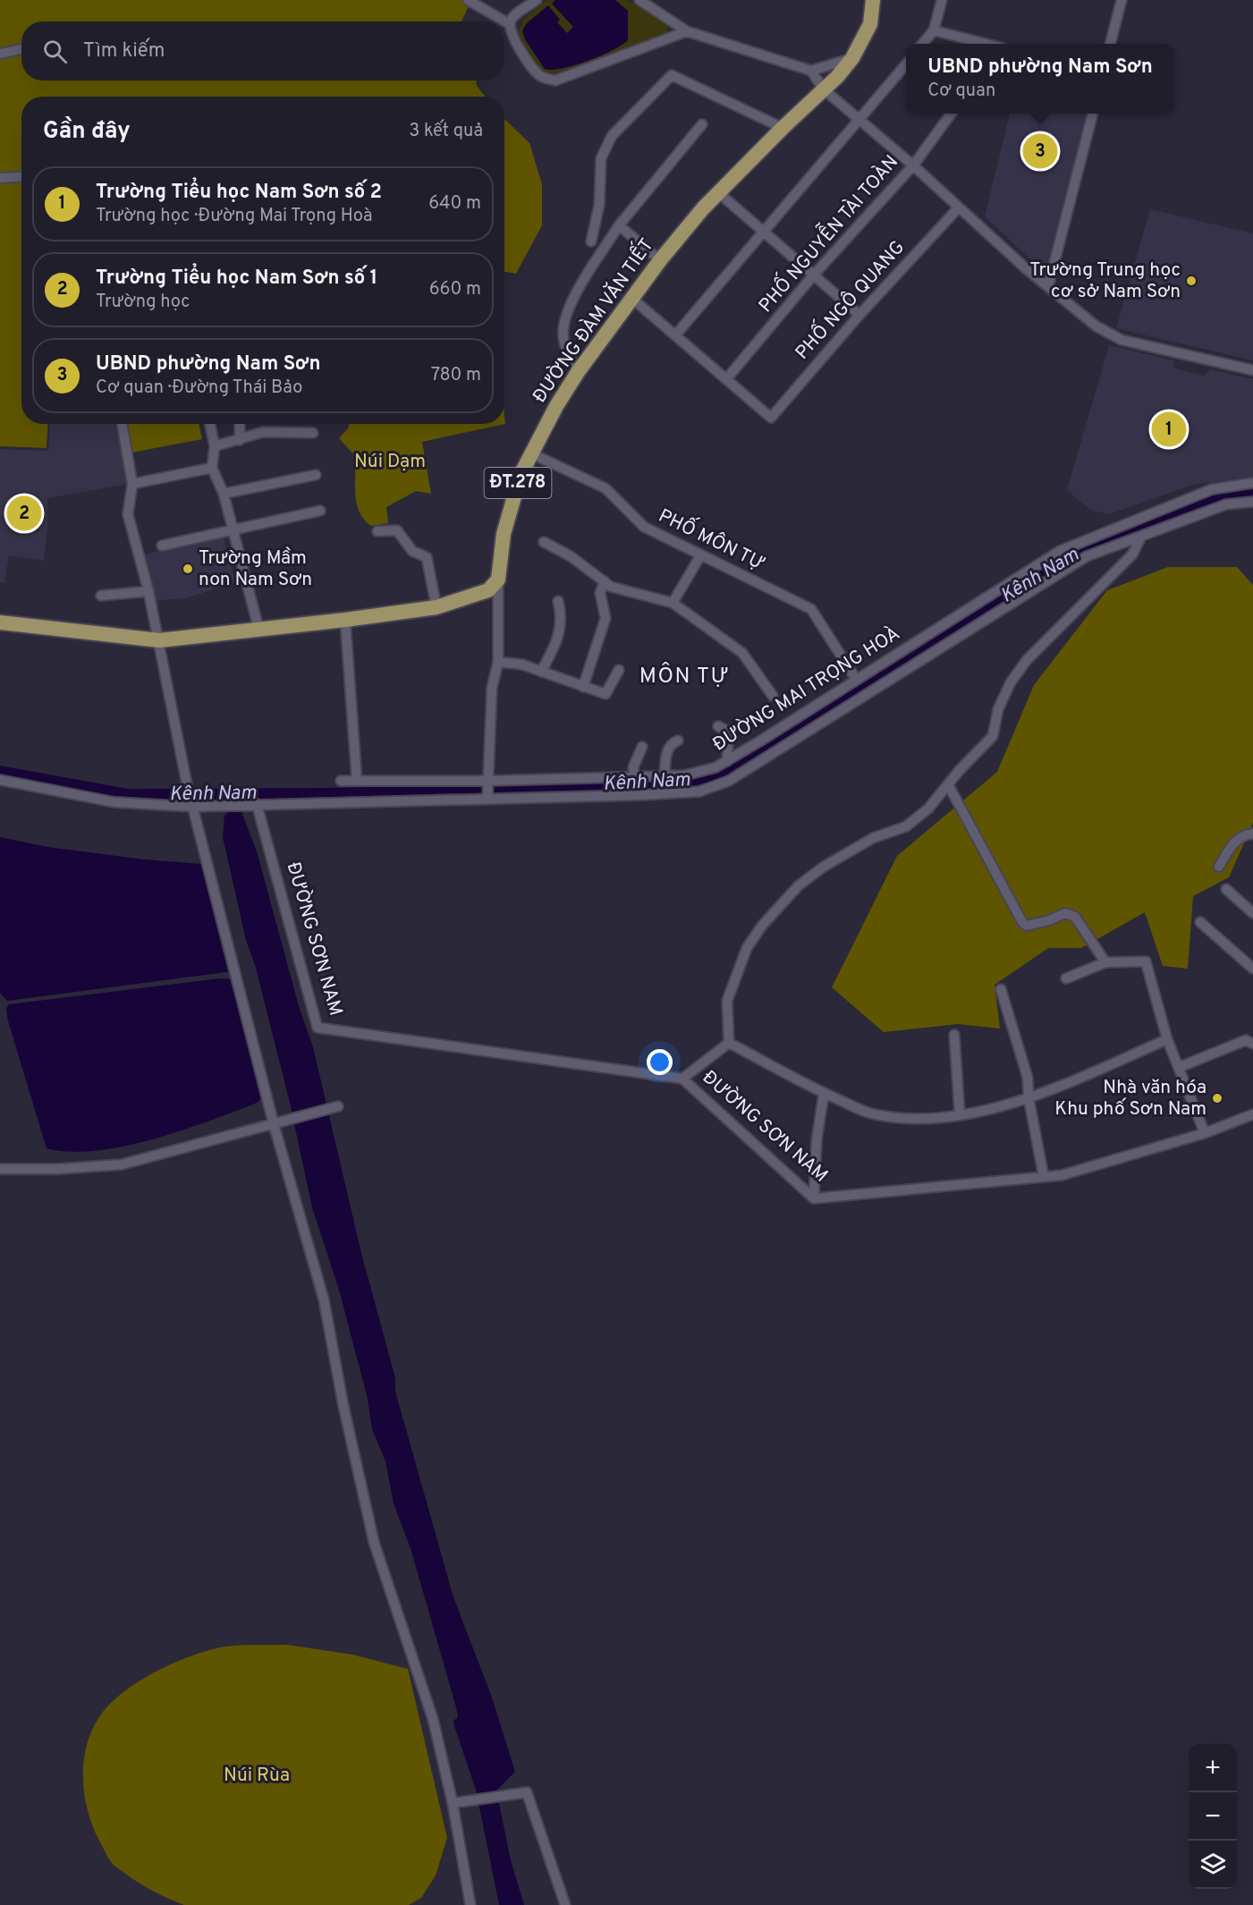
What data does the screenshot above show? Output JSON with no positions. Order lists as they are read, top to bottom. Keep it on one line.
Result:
{"streets":{"main road":["ĐƯỜNG ĐÀM VĂN TIẾT","ĐT.278"],"street":["PHỐ NGUYỄN TÀI TOÀN","PHỐ NGÔ QUANG","PHỐ MÔN TỰ","ĐƯỜNG MAI TRỌNG HOÀ","ĐƯỜNG SƠN NAM"]},"crossings":[["PHỐ NGUYỄN TÀI TOÀN","PHỐ NGÔ QUANG"],["ĐƯỜNG ĐÀM VĂN TIẾT","PHỐ MÔN TỰ"],["PHỐ MÔN TỰ","ĐƯỜNG MAI TRỌNG HOÀ"]],"districts":["MÔN TỰ"],"water":["Kênh Nam"],"parks":["Núi Dạm","Núi Rùa"],"places":["Trường Trung học cơ sở Nam Sơn","Trường Mầm non Nam Sơn","Nhà văn hóa Khu phố Sơn Nam"],"page":{"search":"Tìm kiếm","popup":["UBND phường Nam Sơn","Cơ quan"],"heading":["Gần đây","3 kết quả"],"pins":["3","1","2"],"list":[{"mark":"1","name":"Trường Tiểu học Nam Sơn số 2","note":"Trường học · Đường Mai Trọng Hoà","value":"640 m"},{"mark":"2","name":"Trường Tiểu học Nam Sơn số 1","note":"Trường học","value":"660 m"},{"mark":"3","name":"UBND phường Nam Sơn","note":"Cơ quan · Đường Thái Bảo","value":"780 m"}],"map_buttons":["+","−"]}}
